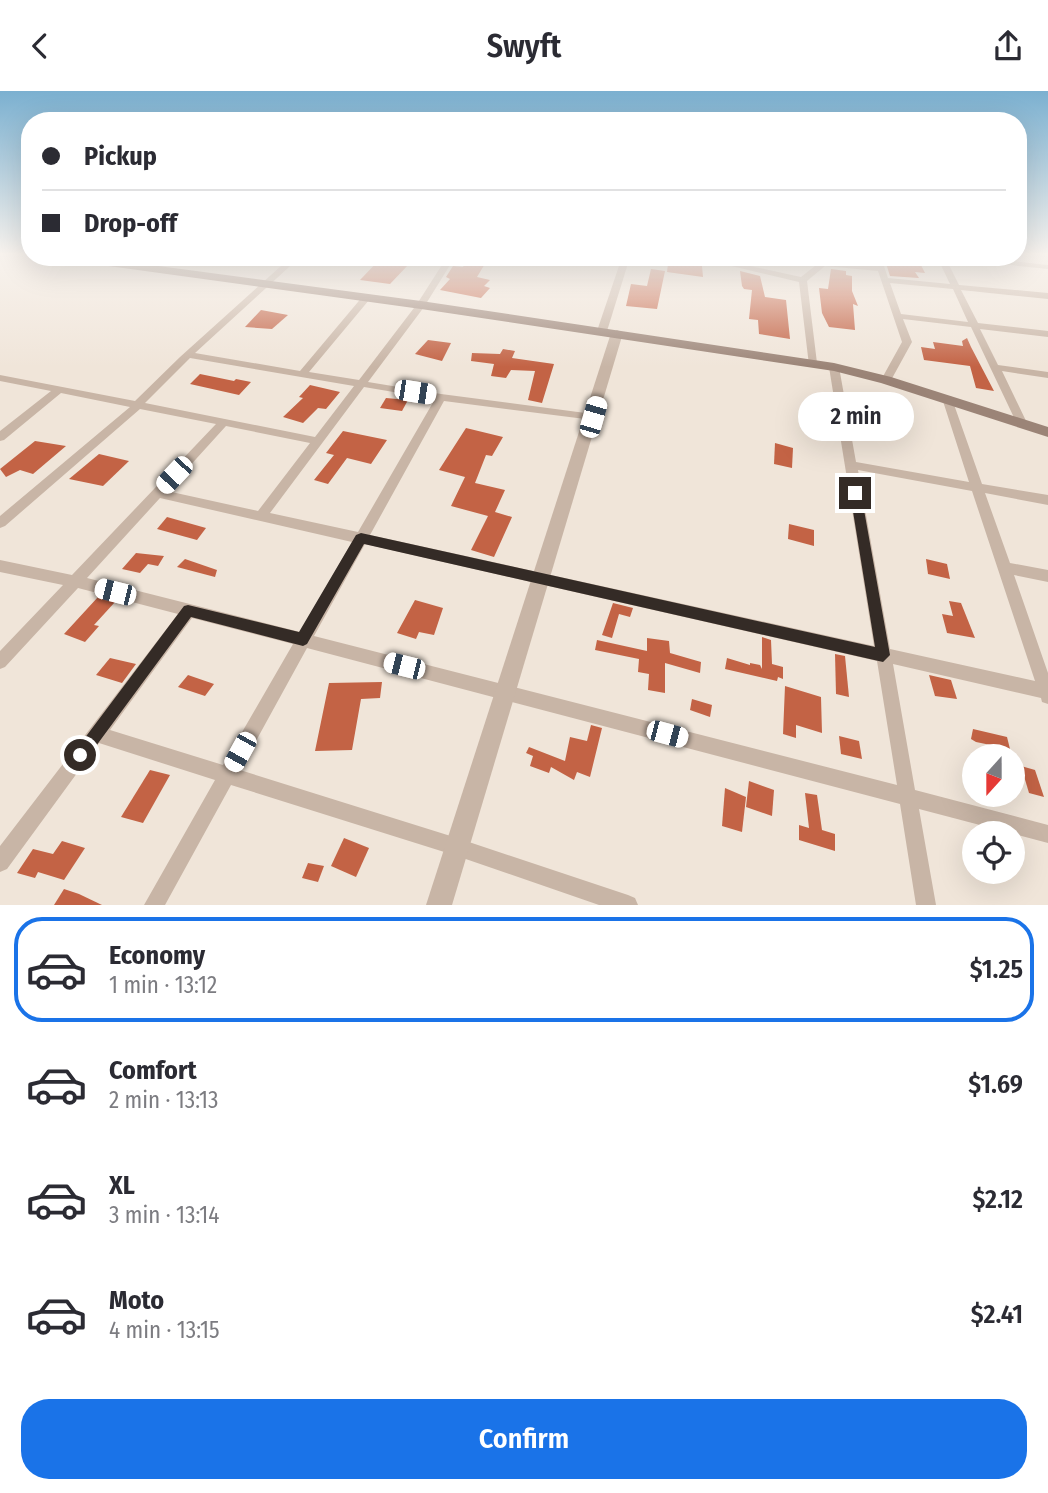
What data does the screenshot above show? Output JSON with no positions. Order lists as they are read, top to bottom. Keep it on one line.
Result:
{"north":"bottom","page":{"header":"Swyft","banner":["Pickup","Drop-off"],"bubble":"2 min","list":[{"name":"Economy","note":"1 min · 13:12","value":"$1.25"},{"name":"Comfort","note":"2 min · 13:13","value":"$1.69"},{"name":"XL","note":"3 min · 13:14","value":"$2.12"},{"name":"Moto","note":"4 min · 13:15","value":"$2.41"}],"buttons":"Confirm"}}
